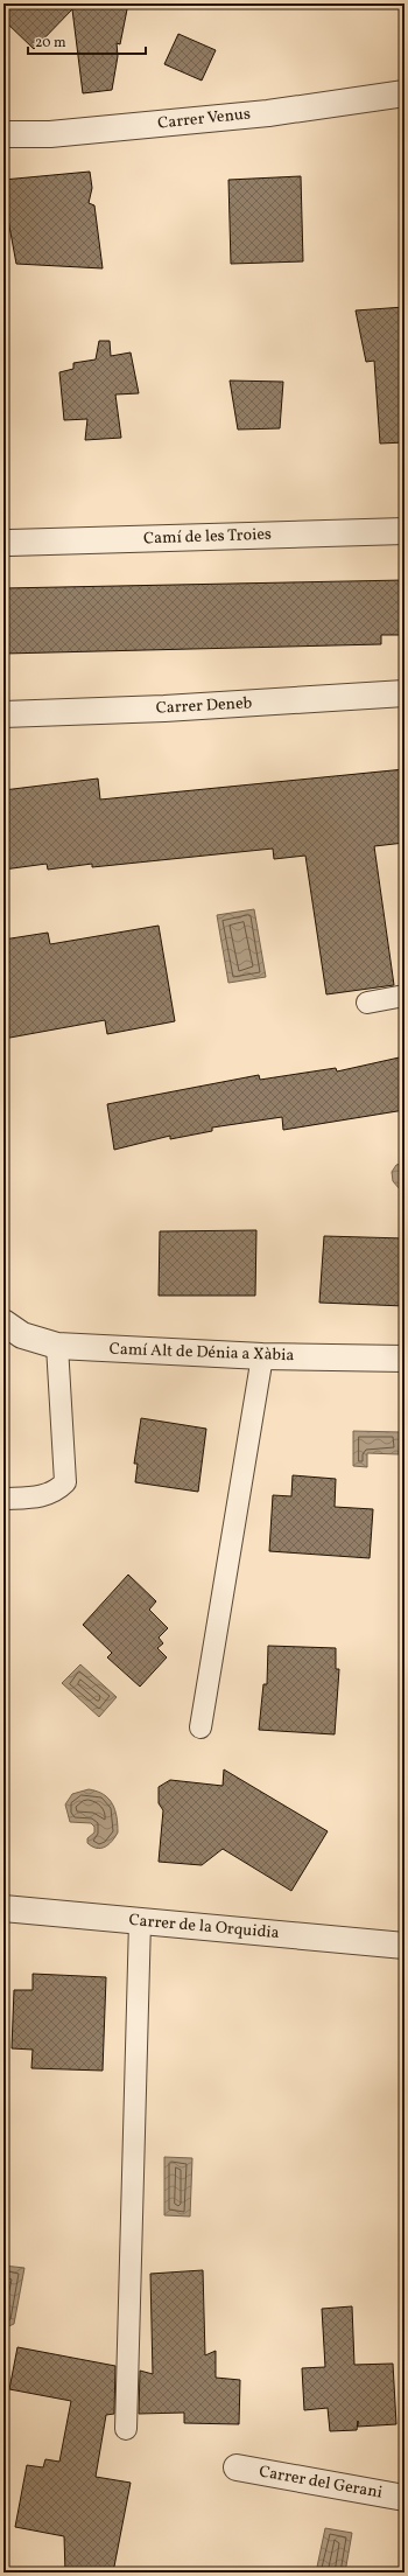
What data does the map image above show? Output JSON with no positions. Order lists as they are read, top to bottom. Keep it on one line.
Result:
{"streets":{"street":["Carrer Venus","Camí de les Troies","Carrer Deneb","Camí Alt de Dénia a Xàbia","Carrer de la Orquidia","Carrer del Gerani"]},"scale_bar":"20 m"}
